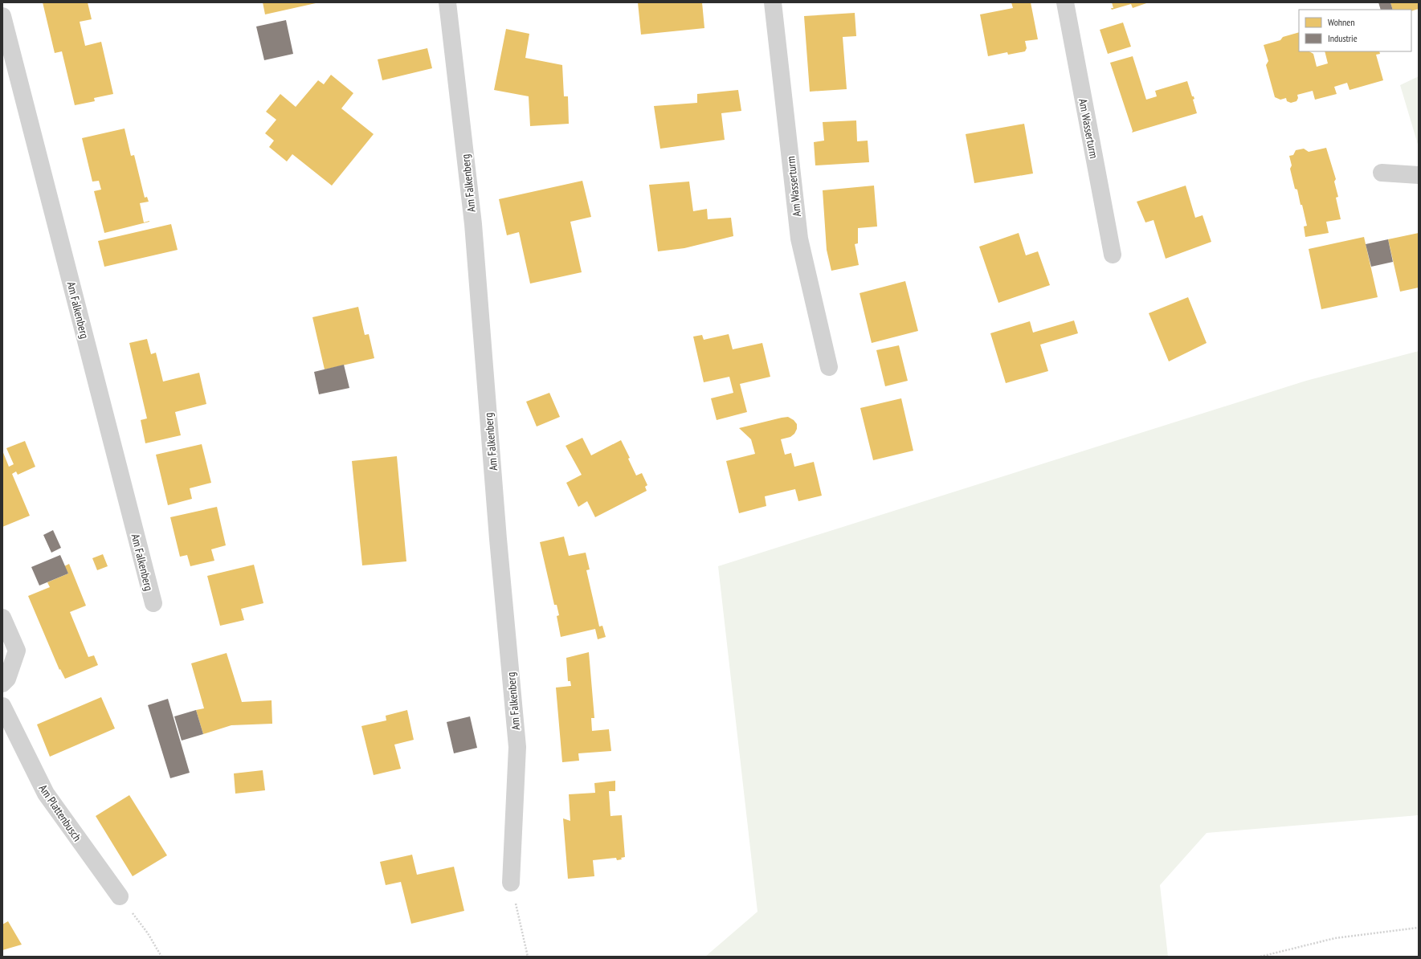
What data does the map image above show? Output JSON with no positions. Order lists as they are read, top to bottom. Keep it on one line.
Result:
{"streets":{"street":["Am Wasserturm","Am Falkenberg","Am Plattenbusch"]},"legend":["Wohnen","Industrie"]}
